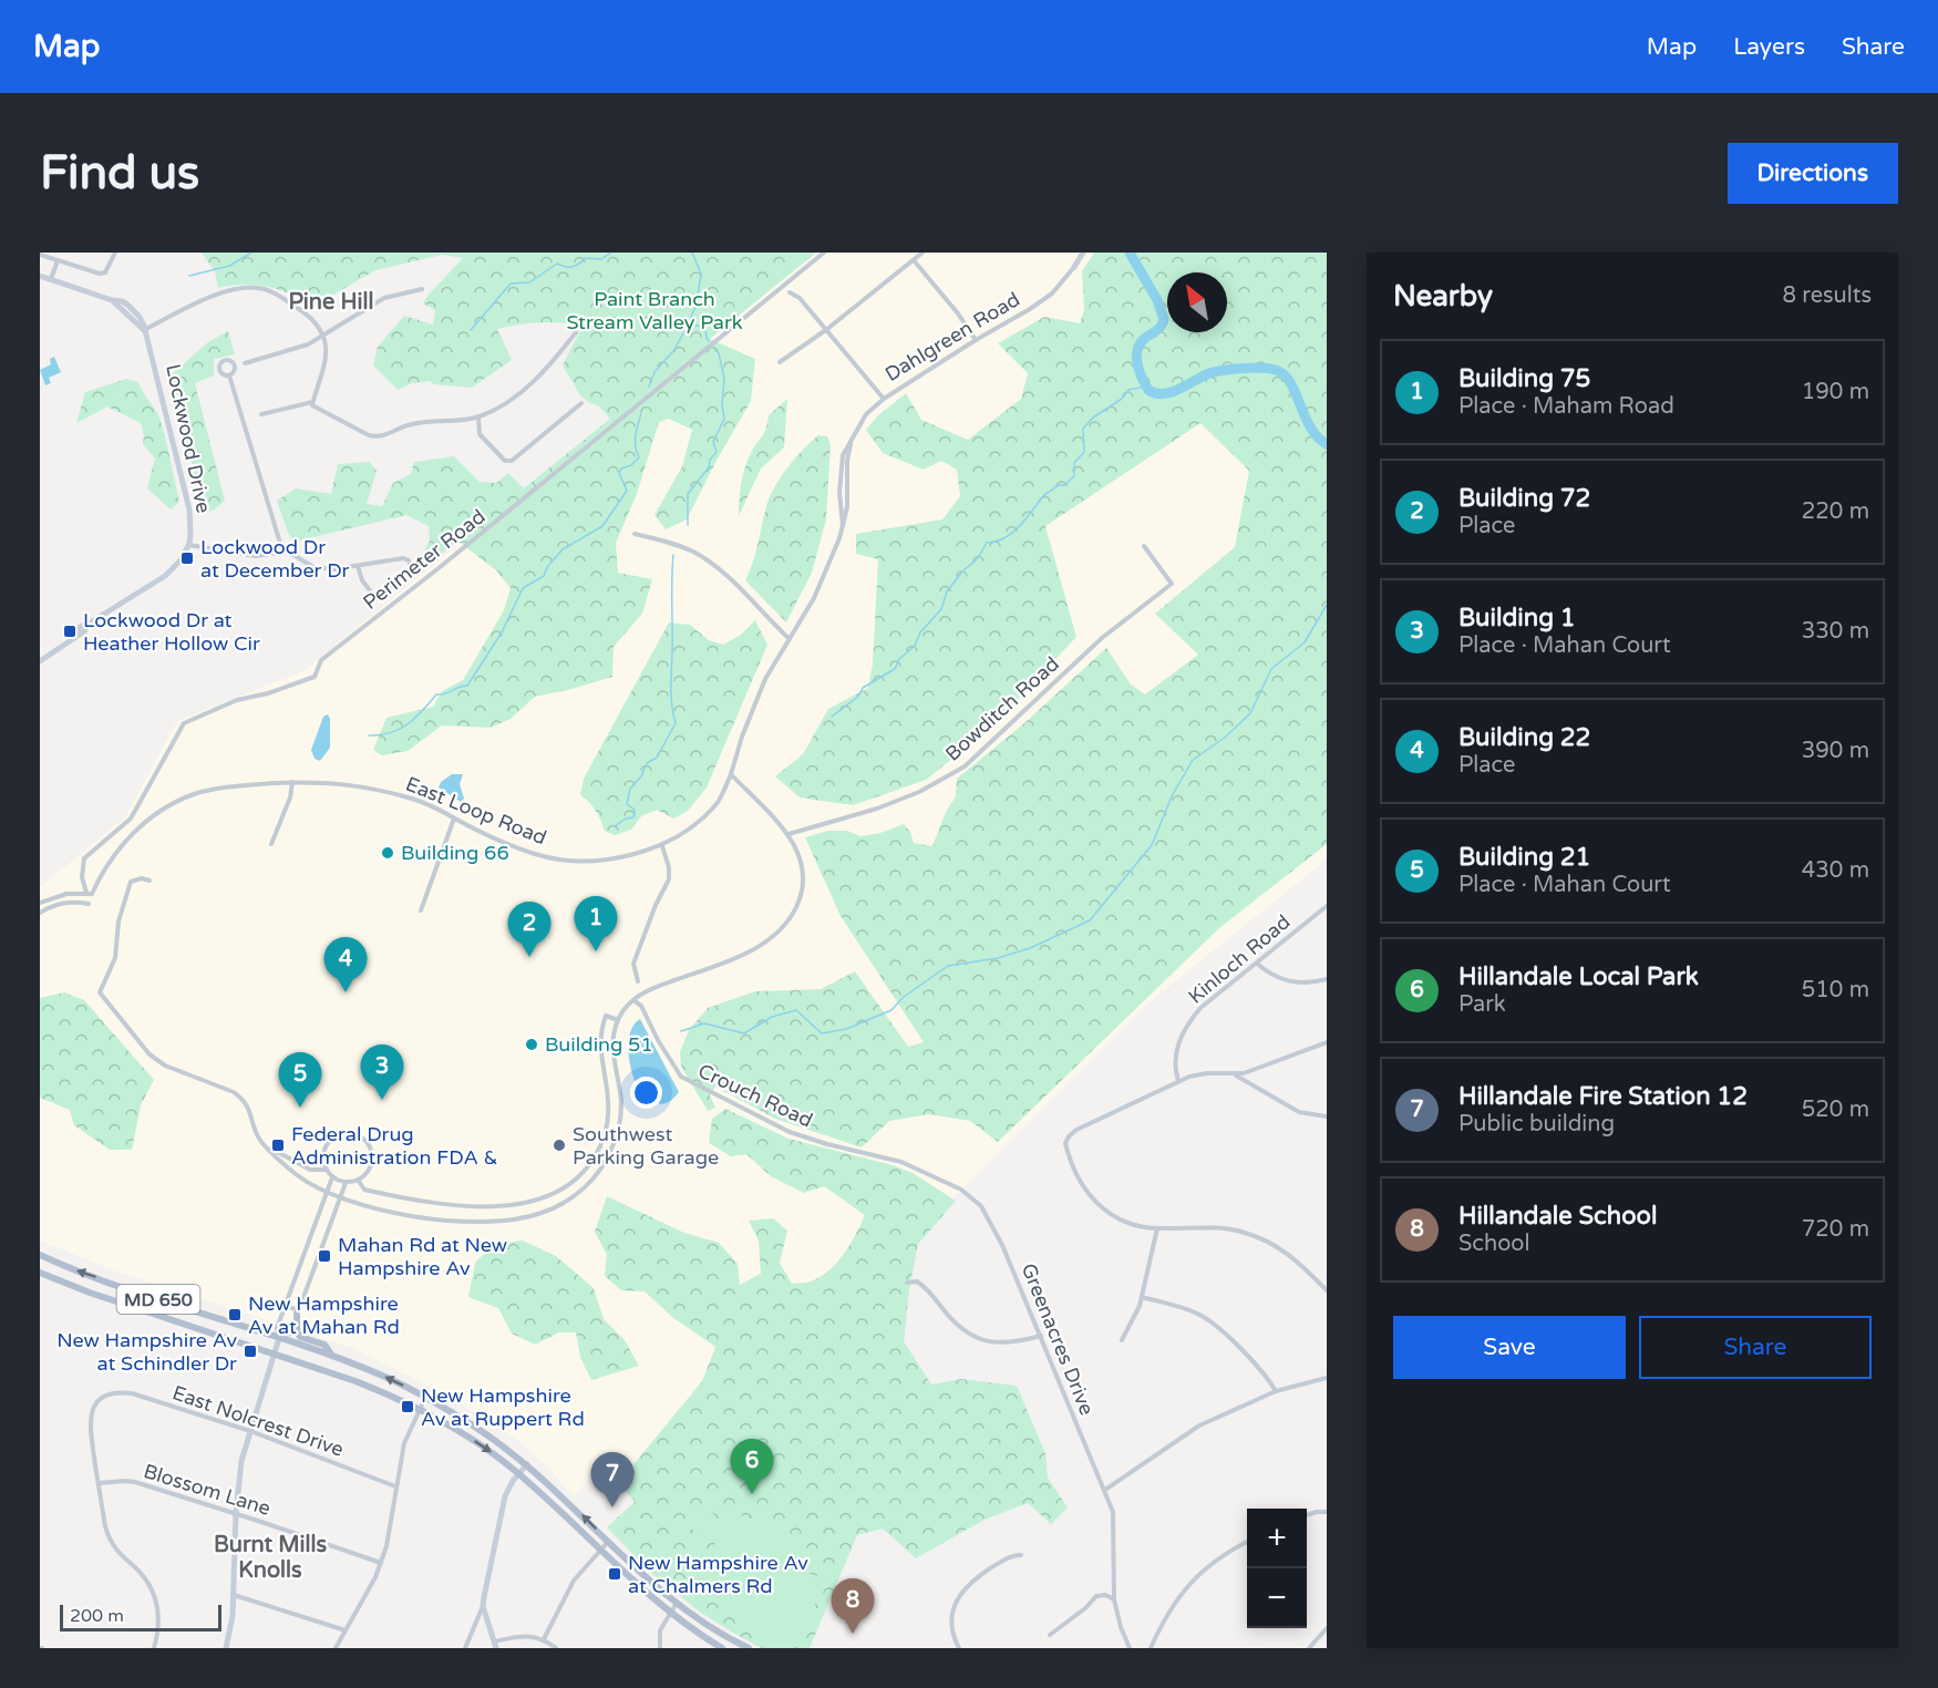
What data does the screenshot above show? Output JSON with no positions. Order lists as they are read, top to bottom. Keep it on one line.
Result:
{"streets":{"main road":["MD 650"],"street":["Dahlgreen Road","Lockwood Drive","Perimeter Road","Bowditch Road","East Loop Road","Kinloch Road","Crouch Road","Greenacres Drive","East Nolcrest Drive","Blossom Lane"]},"crossings":[["Dahlgreen Road","East Loop Road"],["Perimeter Road","East Loop Road"],["Crouch Road","Greenacres Drive"],["East Nolcrest Drive","Blossom Lane"]],"districts":["Pine Hill","Burnt Mills Knolls"],"parks":["Paint Branch Stream Valley Park"],"places":{"transit":["Lockwood Dr at December Dr","Lockwood Dr at Heather Hollow Cir","Federal Drug Administration FDA &","Mahan Rd at New Hampshire Av","New Hampshire Av at Mahan Rd","New Hampshire Av at Schindler Dr","New Hampshire Av at Ruppert Rd","New Hampshire Av at Chalmers Rd"],"other":["Building 66","Building 51","Southwest Parking Garage"]},"scale_bar":"200 m","north":"top left","page":{"header":"Map","nav":["Map","Layers","Share"],"buttons":["Directions",["Save","Share"]],"title":"Find us","heading":["Nearby","8 results"],"list":[{"mark":"1","name":"Building 75","note":"Place · Maham Road","value":"190 m"},{"mark":"2","name":"Building 72","note":"Place","value":"220 m"},{"mark":"3","name":"Building 1","note":"Place · Mahan Court","value":"330 m"},{"mark":"4","name":"Building 22","note":"Place","value":"390 m"},{"mark":"5","name":"Building 21","note":"Place · Mahan Court","value":"430 m"},{"mark":"6","name":"Hillandale Local Park","note":"Park","value":"510 m"},{"mark":"7","name":"Hillandale Fire Station 12","note":"Public building","value":"520 m"},{"mark":"8","name":"Hillandale School","note":"School","value":"720 m"}],"pins":["1","2","4","3","5","6","7","8"],"map_buttons":["+","−"],"scale":"200 m"}}
